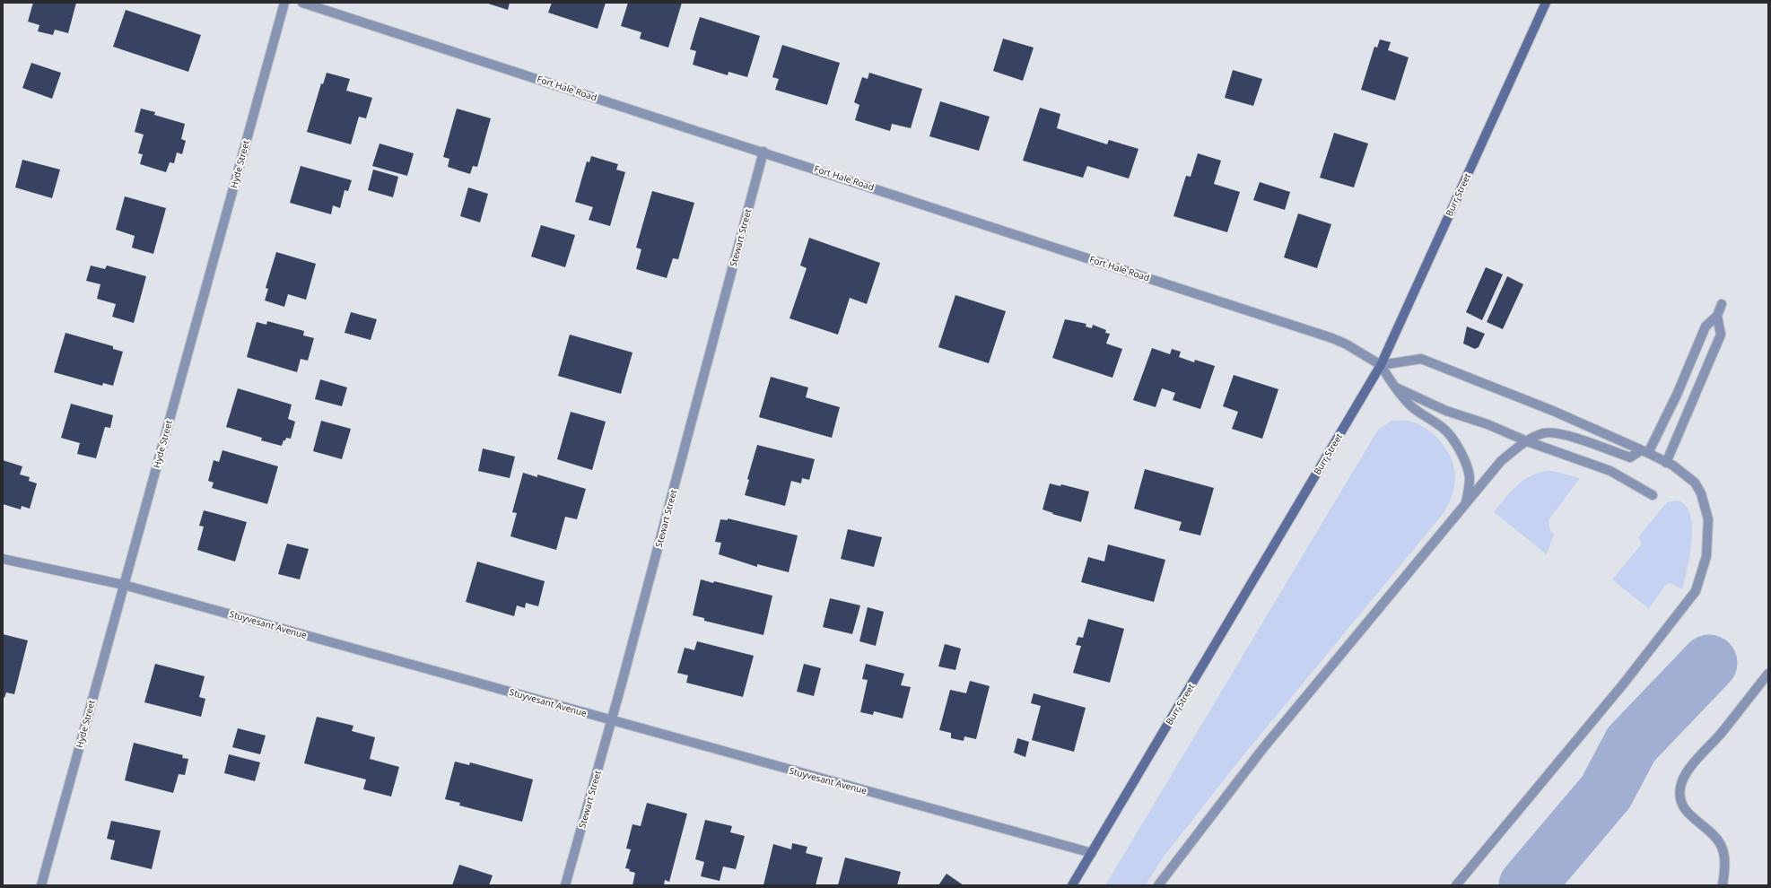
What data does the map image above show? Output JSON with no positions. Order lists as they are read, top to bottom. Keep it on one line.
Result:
{"streets":{"main road":["Burr Street"],"street":["Fort Hale Road","Hyde Street","Stewart Street","Stuyvesant Avenue"]},"crossings":[["Fort Hale Road","Burr Street"],["Fort Hale Road","Stewart Street"],["Hyde Street","Stuyvesant Avenue"],["Burr Street","Stuyvesant Avenue"],["Stewart Street","Stuyvesant Avenue"]]}
